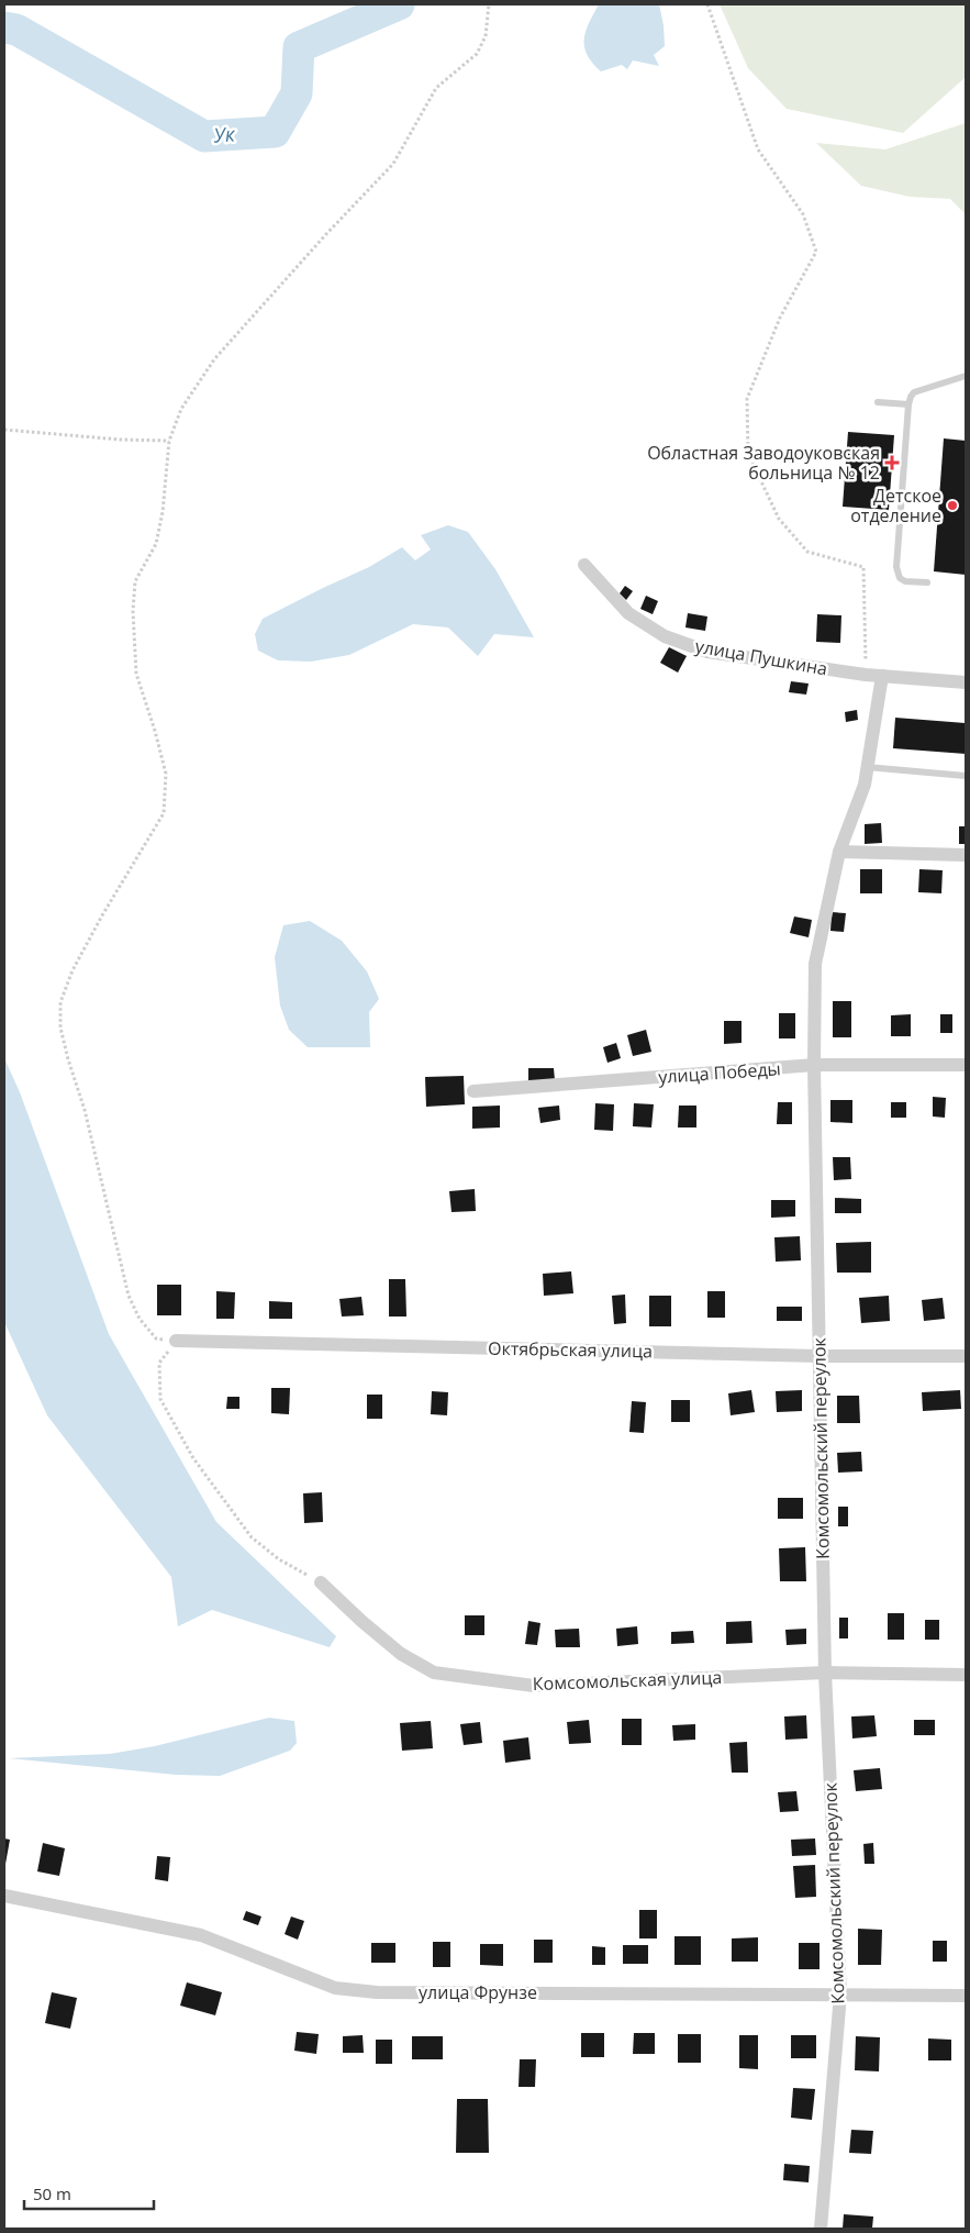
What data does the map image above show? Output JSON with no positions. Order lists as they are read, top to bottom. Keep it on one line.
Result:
{"streets":{"street":["улица Пушкина","улица Победы","Октябрьская улица","Комсомольский переулок","Комсомольская улица","улица Фрунзе"]},"crossings":[["улица Пушкина","Комсомольский переулок"],["улица Победы","Комсомольский переулок"],["Октябрьская улица","Комсомольский переулок"],["Комсомольский переулок","Комсомольская улица"],["Комсомольский переулок","улица Фрунзе"]],"water":["Ук"],"places":{"health":["Областная Заводоуковская больница № 12"],"other":["Детское отделение"]},"scale_bar":"50 m"}
